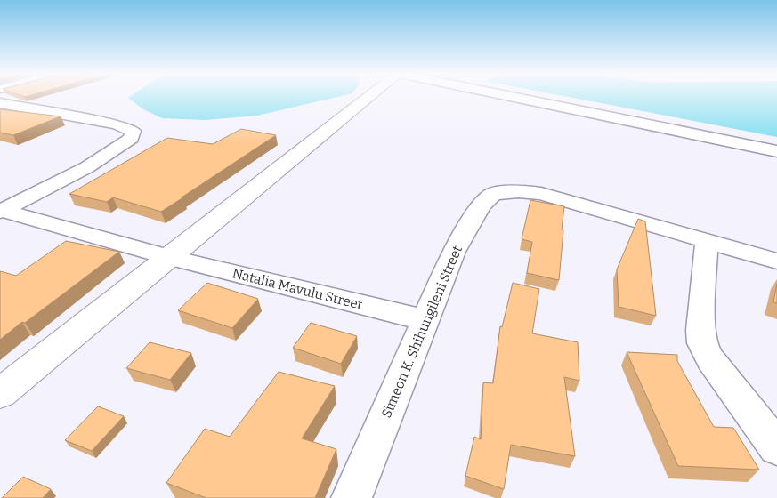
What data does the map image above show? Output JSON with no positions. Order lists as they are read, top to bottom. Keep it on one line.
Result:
{"streets":{"street":["Natalia Mavulu Street","Simeon K. Shihungileni Street"]},"crossings":[["Natalia Mavulu Street","Simeon K. Shihungileni Street"]]}
